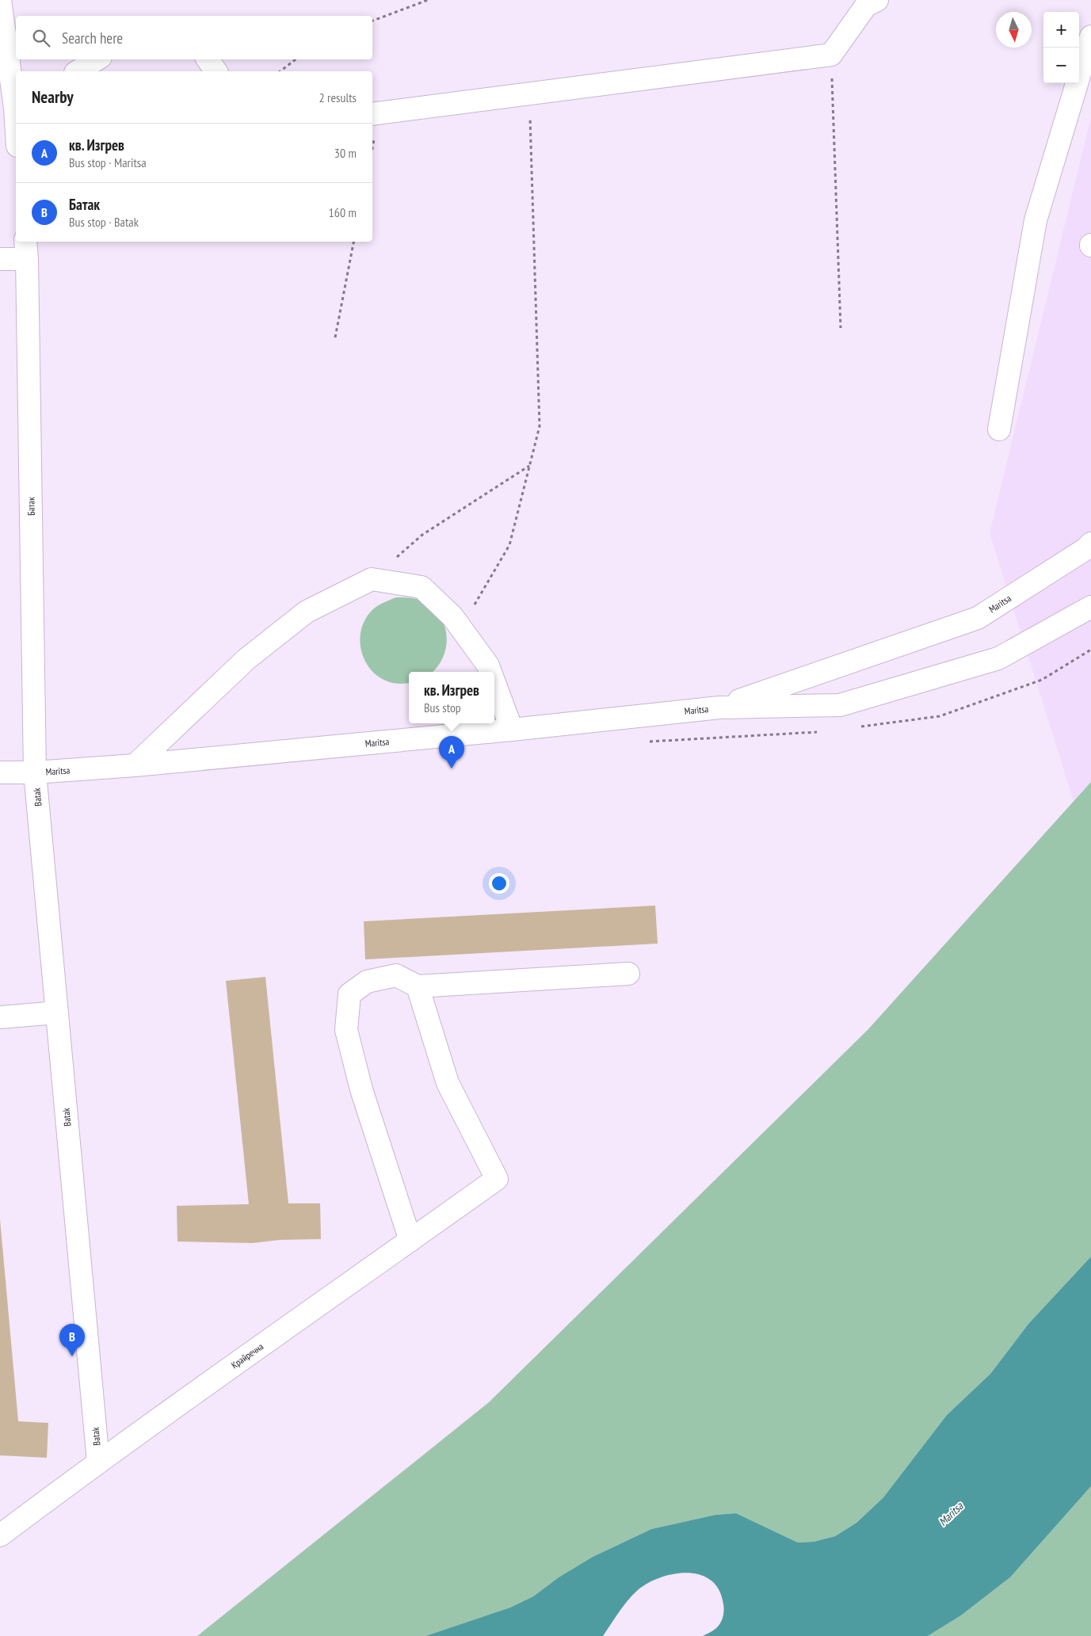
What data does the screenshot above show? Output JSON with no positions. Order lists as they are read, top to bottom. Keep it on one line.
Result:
{"streets":{"street":["Батак","Maritsa","Batak","Крайречна"]},"crossings":[["Батак","Maritsa"],["Батак","Batak"],["Maritsa","Batak"],["Batak","Крайречна"]],"water":["Maritsa"],"north":"bottom","page":{"map_buttons":["+","−"],"search":"Search here","heading":["Nearby","2 results"],"list":[{"mark":"A","name":"кв. Изгрев","note":"Bus stop · Maritsa","value":"30 m"},{"mark":"B","name":"Батак","note":"Bus stop · Batak","value":"160 m"}],"popup":["кв. Изгрев","Bus stop"],"pins":["A","B"]}}
